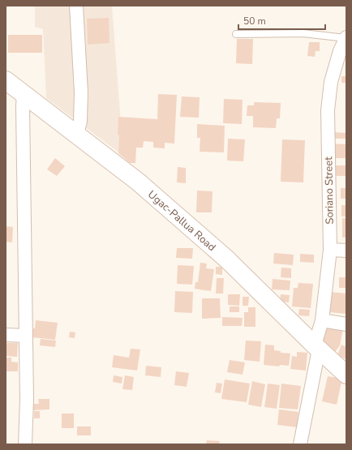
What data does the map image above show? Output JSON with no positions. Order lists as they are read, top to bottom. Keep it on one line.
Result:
{"streets":{"street":["Soriano Street","Ugac-Pallua Road"]},"crossings":[["Soriano Street","Ugac-Pallua Road"]],"scale_bar":"50 m"}
